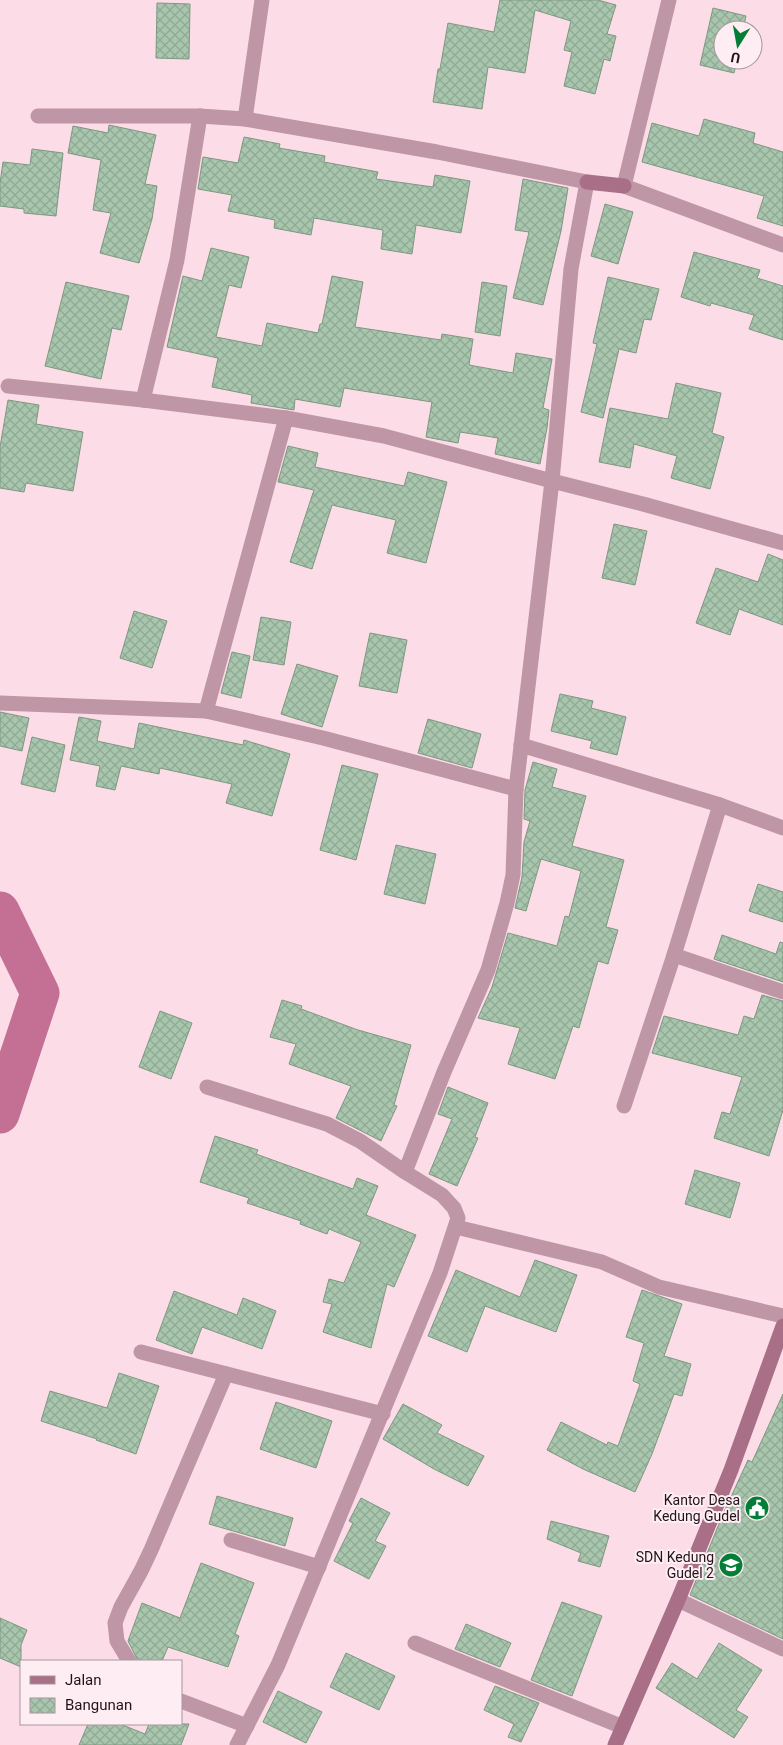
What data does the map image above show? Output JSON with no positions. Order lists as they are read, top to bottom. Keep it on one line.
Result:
{"places":{"public building":["Kantor Desa Kedung Gudel"],"school or university":["SDN Kedung Gudel 2"]},"legend":["Jalan","Bangunan"],"north":"bottom"}
